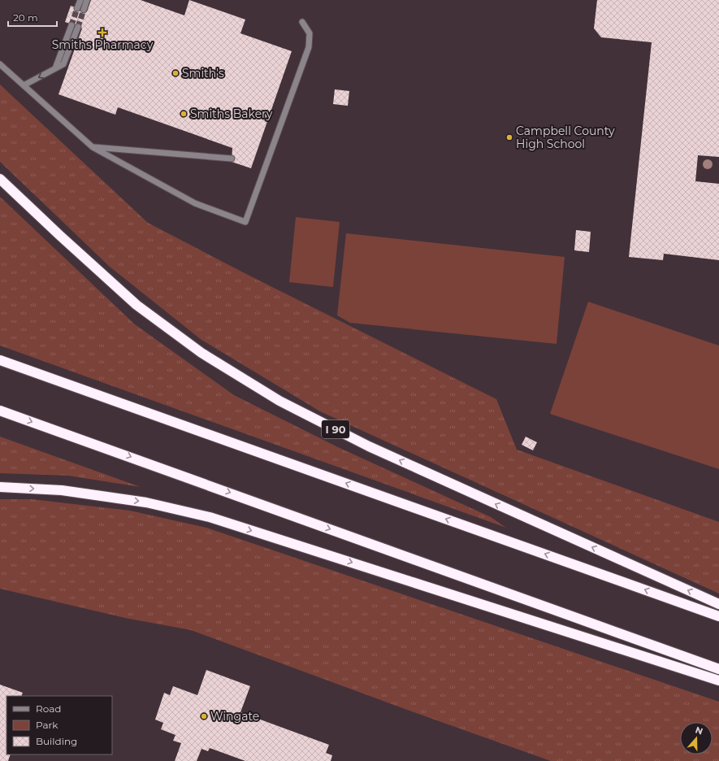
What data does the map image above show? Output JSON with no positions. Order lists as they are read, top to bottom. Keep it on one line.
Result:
{"streets":{"highway":["I 90"]},"places":{"health":["Smiths Pharmacy"],"other":["Smith's","Smiths Bakery","Campbell County High School","Wingate"]},"legend":["Road","Park","Building"],"scale_bar":"20 m","north":"top"}
